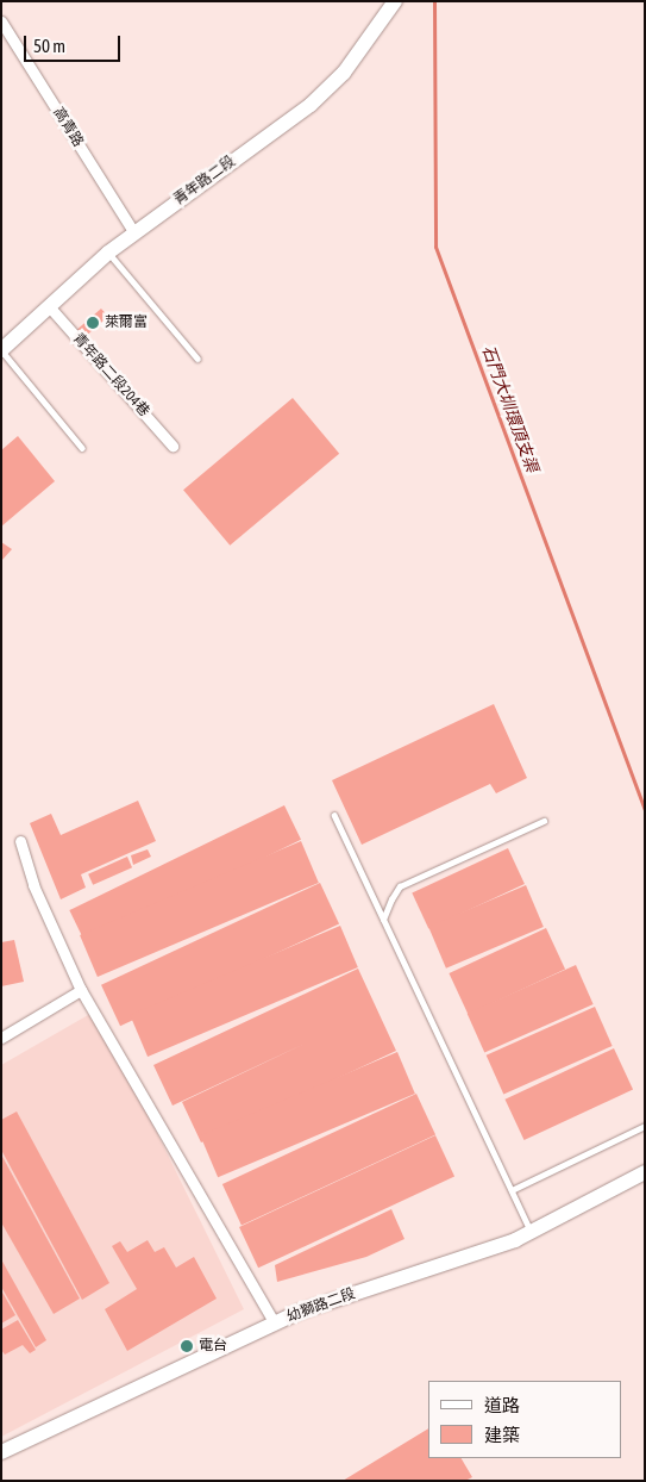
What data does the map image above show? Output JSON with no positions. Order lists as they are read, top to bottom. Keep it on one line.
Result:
{"streets":{"street":["高青路","青年路二段","青年路二段204巷","幼獅路二段"]},"crossings":[["高青路","青年路二段"],["青年路二段","青年路二段204巷"]],"water":["石門大圳環頂支渠"],"places":["萊爾富","電台"],"legend":["道路","建築"],"scale_bar":"50 m"}
